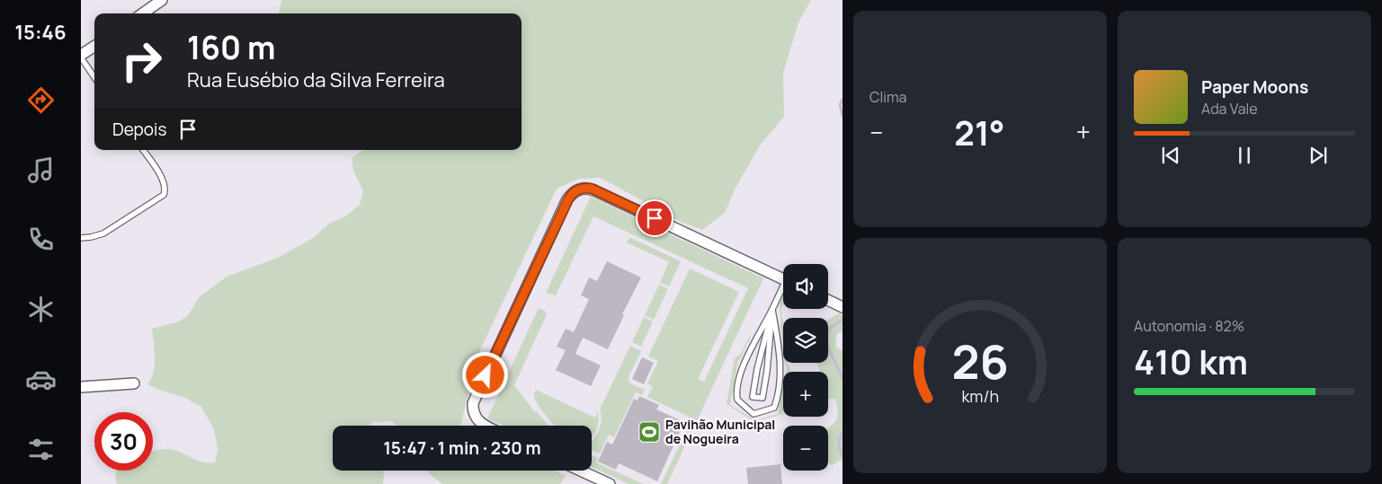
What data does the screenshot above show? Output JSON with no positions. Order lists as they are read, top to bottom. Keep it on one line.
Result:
{"places":{"sports":["Pavihão Municipal de Nogueira"]},"page":{"tabs":"15:46","tile":["Clima",["Autonomia · 82%","410 km"]],"turn":["160 m","Rua Eusébio da Silva Ferreira"],"song":["Paper Moons","Ada Vale"],"then":"Depois","heat":["−","21°","+"],"map_buttons":["+","−"],"limit":"30","trip":"15:47 · 1 min · 230 m","gauge":["26","km/h"]}}
